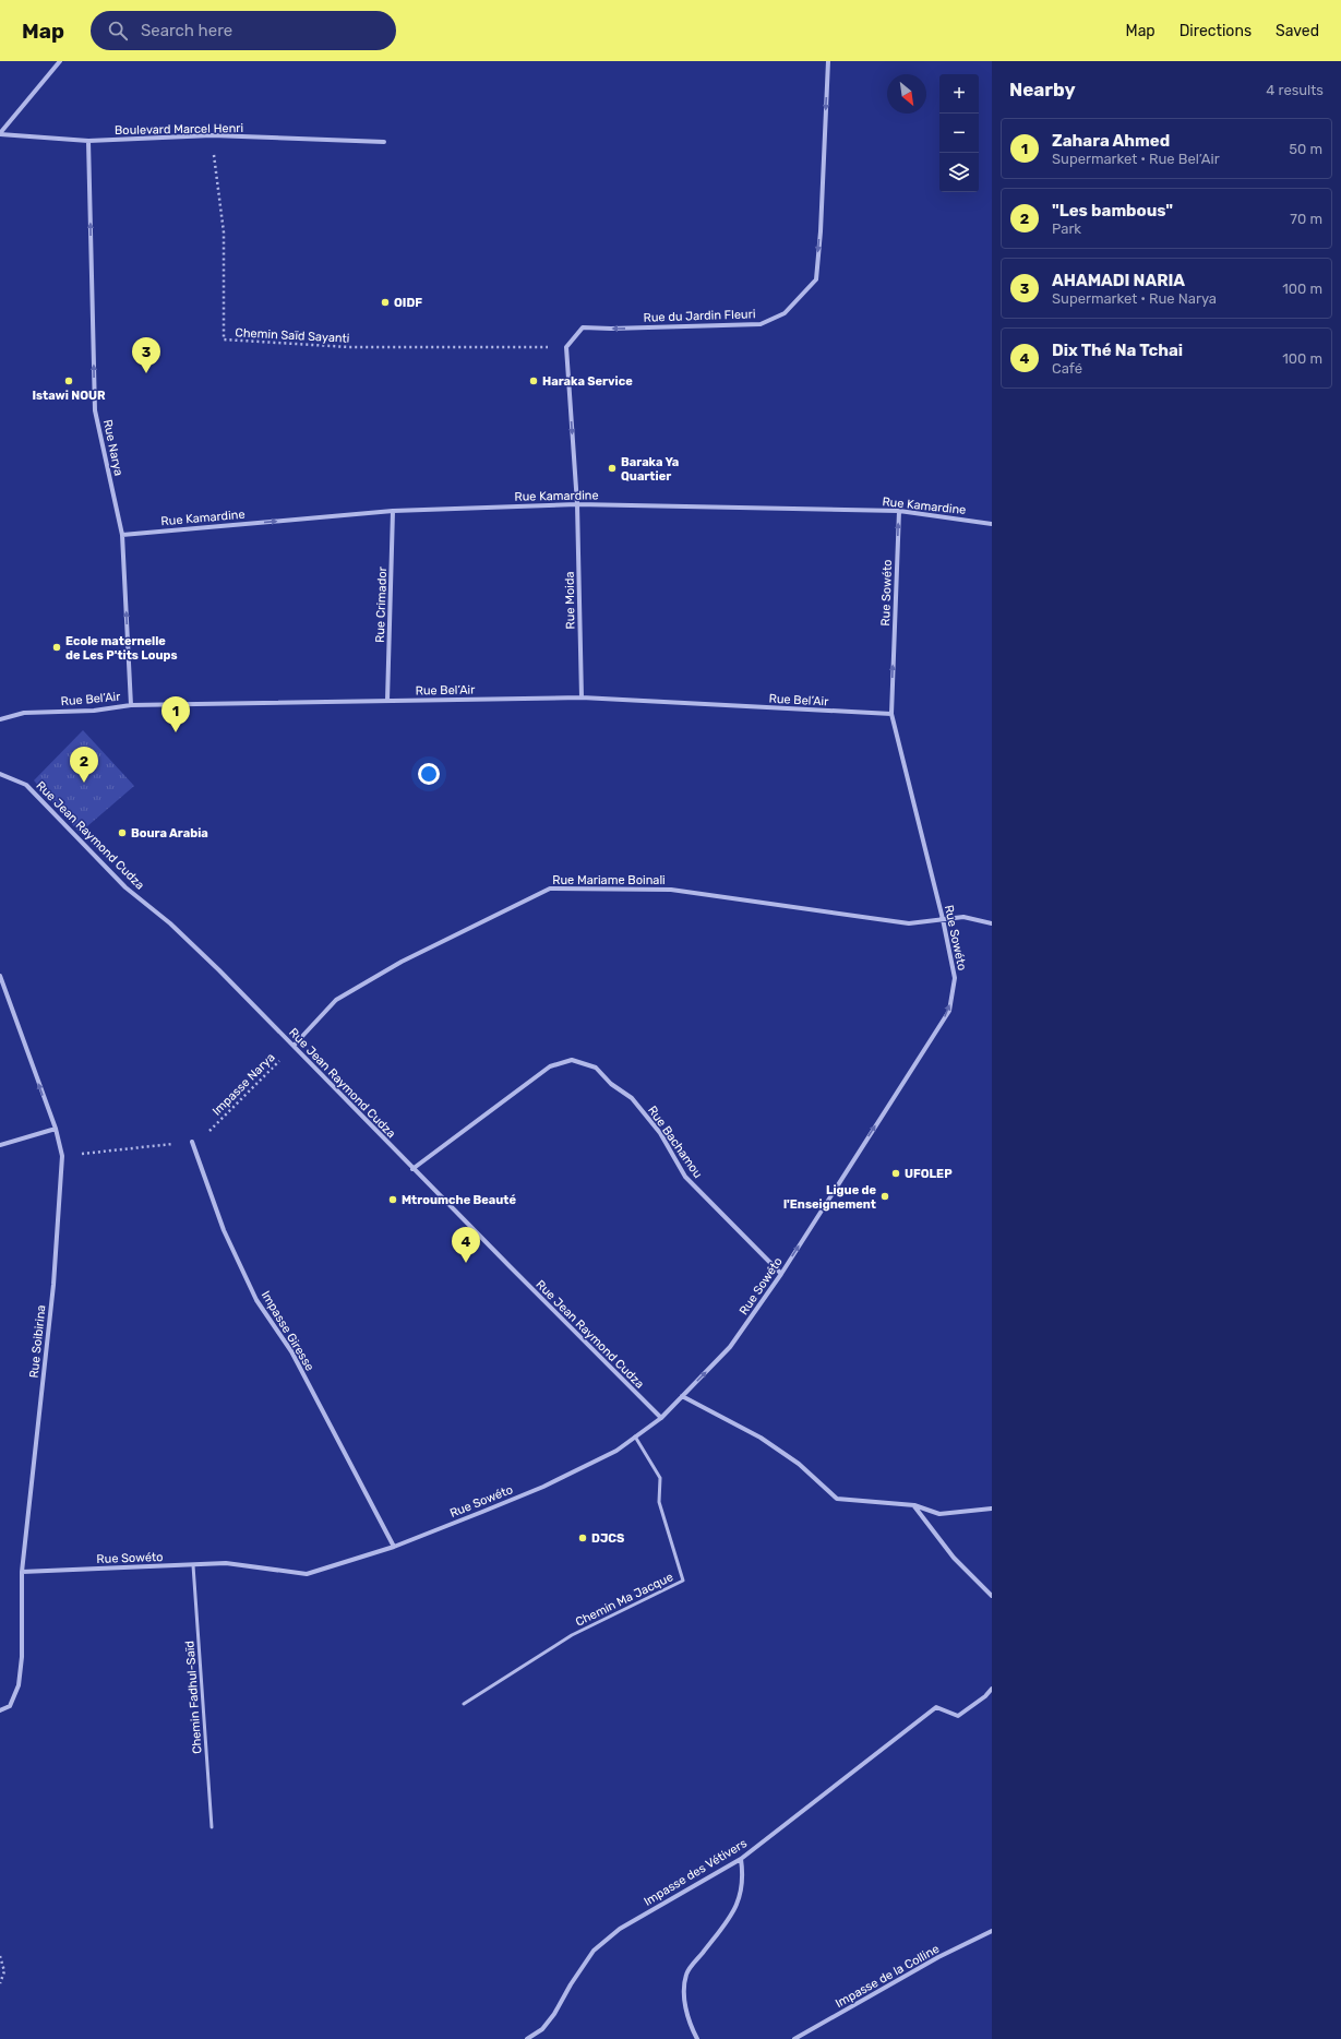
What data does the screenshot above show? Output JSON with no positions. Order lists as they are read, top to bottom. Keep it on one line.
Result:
{"streets":{"street":["Boulevard Marcel Henri","Rue du Jardin Fleuri","Rue Narya","Rue Kamardine","Rue Sowéto","Rue Moida","Rue Crimador","Rue Bel’Air","Rue Jean Raymond Cudza","Rue Mariame Boinali","Rue Bachamou","Impasse Giresse","Rue Soibirina","Impasse des Vétivers","Impasse de la Colline"],"lane":["Chemin Ma Jacque","Chemin Fadhul-Saïd"],"path":["Chemin Saïd Sayanti","Impasse Narya"]},"crossings":[["Boulevard Marcel Henri","Chemin Saïd Sayanti"],["Boulevard Marcel Henri","Rue Narya"],["Rue du Jardin Fleuri","Chemin Saïd Sayanti"],["Rue Narya","Rue Kamardine"],["Rue Narya","Rue Bel’Air"],["Rue Kamardine","Rue Sowéto"],["Rue Kamardine","Rue Moida"],["Rue Kamardine","Rue Crimador"],["Rue Sowéto","Rue Bel’Air"],["Rue Sowéto","Rue Jean Raymond Cudza"],["Rue Sowéto","Rue Mariame Boinali"],["Rue Sowéto","Rue Bachamou"],["Rue Sowéto","Impasse Giresse"],["Rue Sowéto","Rue Soibirina"],["Rue Sowéto","Chemin Ma Jacque"],["Rue Sowéto","Chemin Fadhul-Saïd"],["Rue Moida","Rue Bel’Air"],["Rue Crimador","Rue Bel’Air"],["Rue Jean Raymond Cudza","Rue Mariame Boinali"],["Rue Jean Raymond Cudza","Impasse Narya"],["Rue Jean Raymond Cudza","Rue Bachamou"],["Rue Mariame Boinali","Impasse Narya"],["Impasse Narya","Impasse Giresse"]],"one_way":["Rue Narya","Rue Sowéto"],"places":["OIDF","Istawi NOUR","Haraka Service","Baraka Ya Quartier","Ecole maternelle de Les P'tits Loups","Boura Arabia","UFOLEP","Ligue de l'Enseignement","Mtroumche Beauté","DJCS"],"north":"bottom right","page":{"header":"Map","search":"Search here","nav":["Map","Directions","Saved"],"heading":["Nearby","4 results"],"map_buttons":["+","−"],"list":[{"mark":"1","name":"Zahara Ahmed","note":"Supermarket · Rue Bel’Air","value":"50 m"},{"mark":"2","name":"\"Les bambous\"","note":"Park","value":"70 m"},{"mark":"3","name":"AHAMADI NARIA","note":"Supermarket · Rue Narya","value":"100 m"},{"mark":"4","name":"Dix Thé Na Tchai","note":"Café","value":"100 m"}],"pins":["3","1","2","4"]}}
